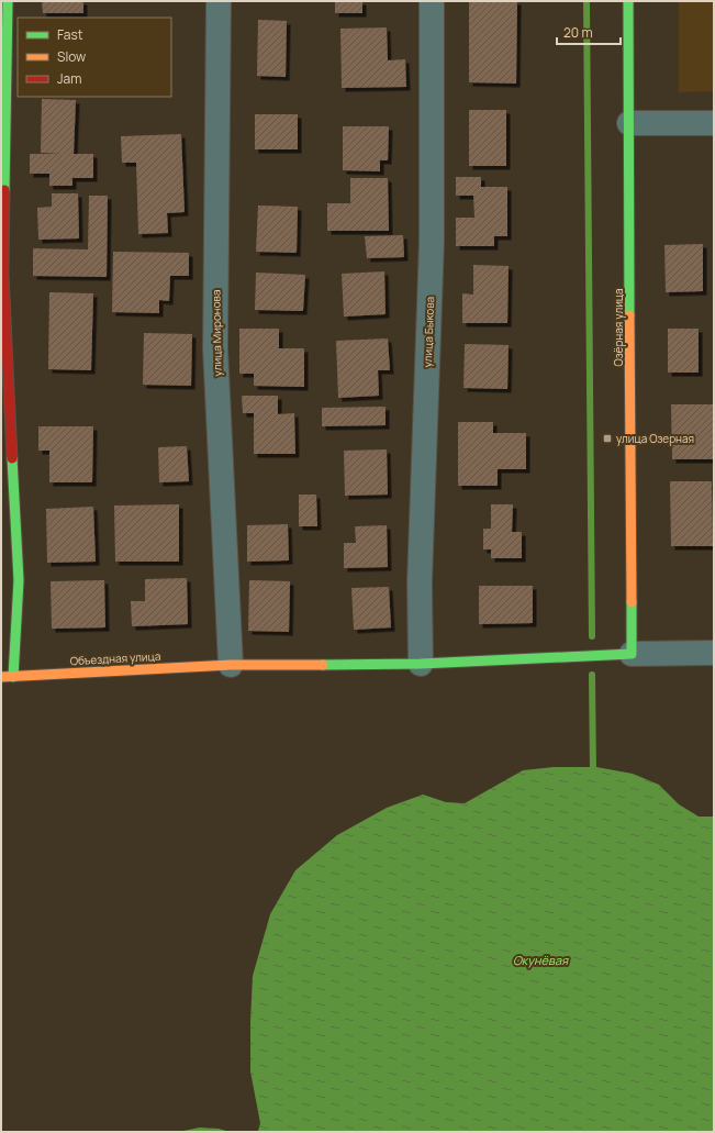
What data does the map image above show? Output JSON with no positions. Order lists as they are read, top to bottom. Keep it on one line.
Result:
{"streets":{"main road":["Озёрная улица","Объездная улица"],"street":["улица Быкова","улица Миронова"]},"crossings":[["Озёрная улица","Объездная улица"],["улица Быкова","Объездная улица"],["улица Миронова","Объездная улица"]],"water":["Окунёвая"],"places":{"transit":["улица Озерная"]},"legend":["Fast","Slow","Jam"],"scale_bar":"20 m"}
